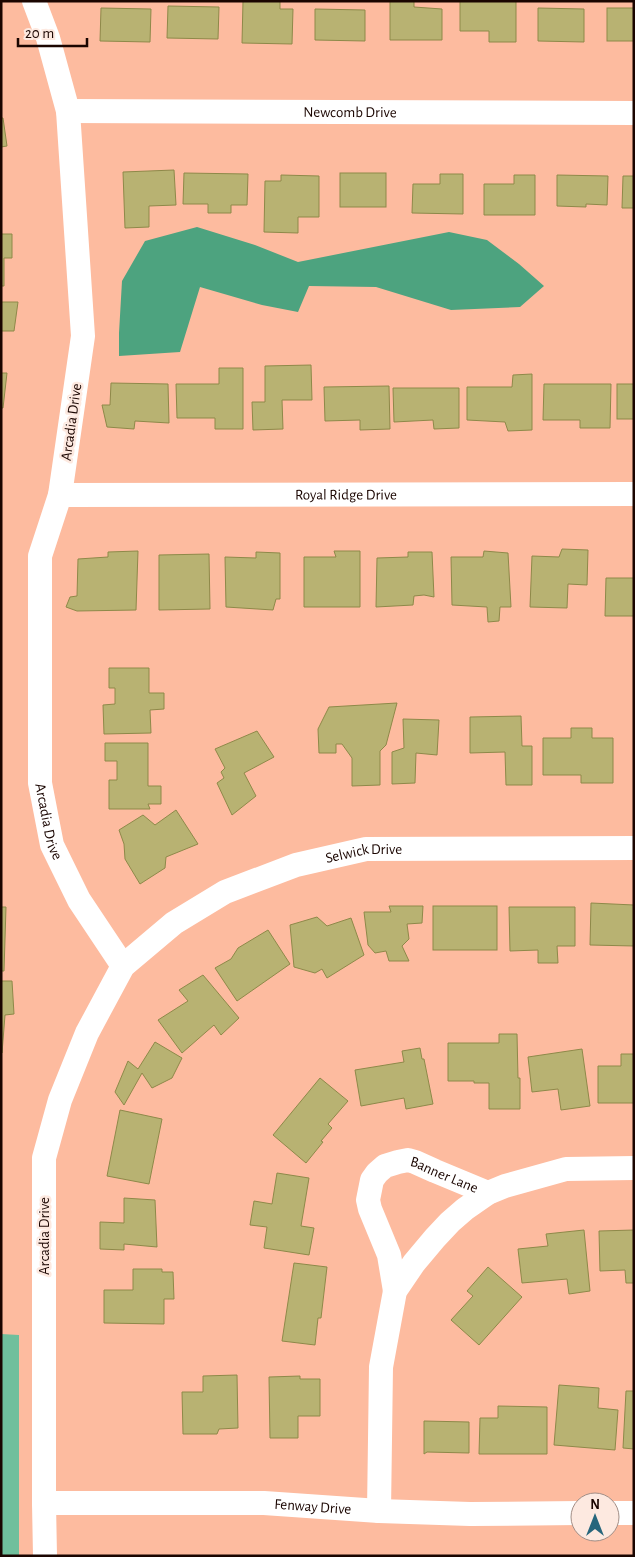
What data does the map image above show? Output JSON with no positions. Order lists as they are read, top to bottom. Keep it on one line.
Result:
{"streets":{"street":["Newcomb Drive","Arcadia Drive","Royal Ridge Drive","Selwick Drive","Banner Lane","Fenway Drive"]},"crossings":[["Newcomb Drive","Arcadia Drive"],["Arcadia Drive","Royal Ridge Drive"],["Arcadia Drive","Selwick Drive"],["Arcadia Drive","Fenway Drive"],["Banner Lane","Fenway Drive"]],"scale_bar":"20 m","north":"top"}
